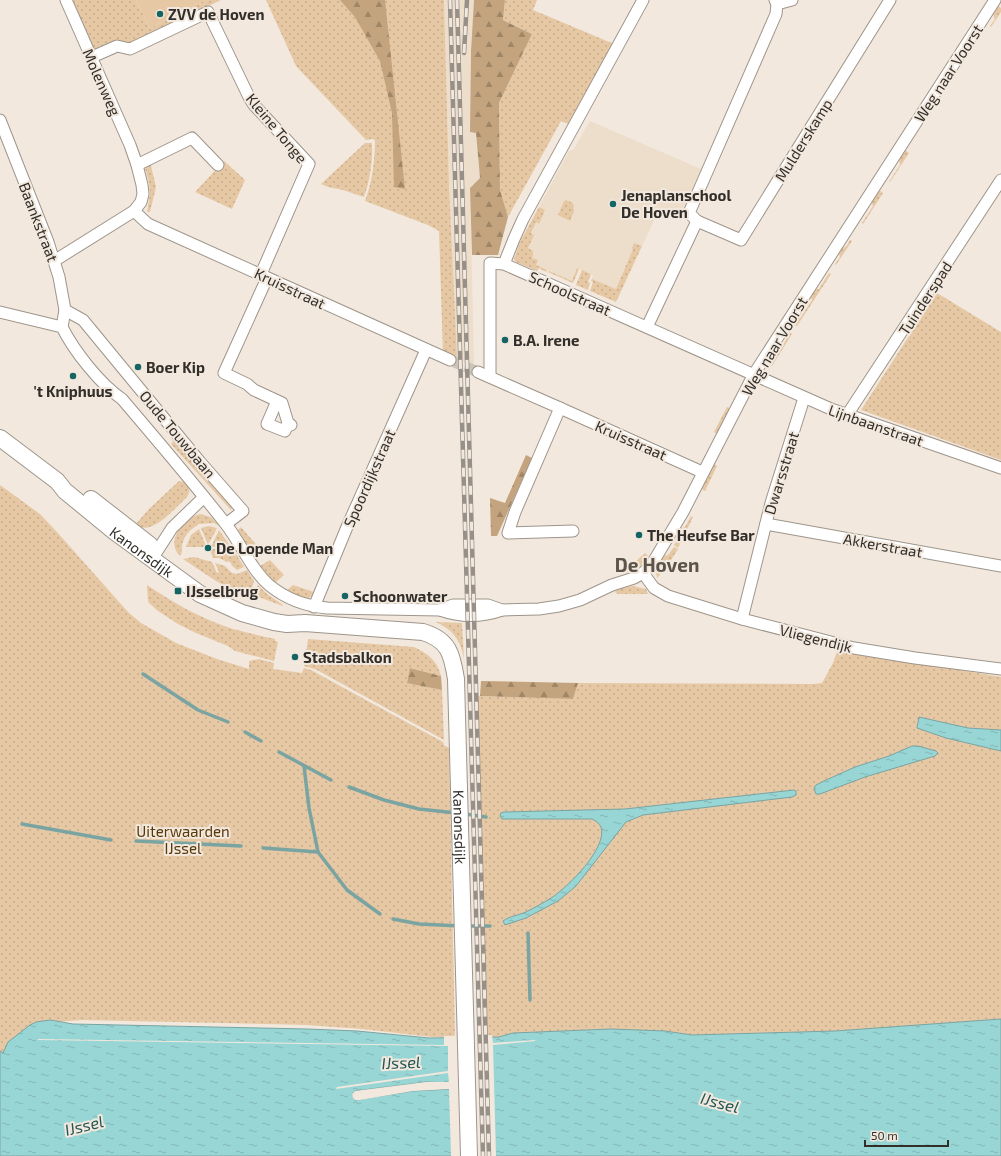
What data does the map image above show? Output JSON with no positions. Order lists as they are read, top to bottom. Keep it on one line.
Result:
{"streets":{"street":["Weg naar Voorst","Molenweg","Kleine Tonge","Mulderskamp","Baankstraat","Kruisstraat","Schoolstraat","Tuinderspad","Lijnbaanstraat","Oude Touwbaan","Dwarsstraat","Spoordijkstraat","Akkerstraat","Kanonsdijk","Vliegendijk"]},"crossings":[["Weg naar Voorst","Baankstraat"],["Weg naar Voorst","Kruisstraat"],["Weg naar Voorst","Schoolstraat"],["Weg naar Voorst","Lijnbaanstraat"],["Weg naar Voorst","Oude Touwbaan"],["Weg naar Voorst","Spoordijkstraat"],["Weg naar Voorst","Vliegendijk"],["Molenweg","Kleine Tonge"],["Molenweg","Kruisstraat"],["Kleine Tonge","Kruisstraat"],["Baankstraat","Oude Touwbaan"],["Kruisstraat","Spoordijkstraat"],["Schoolstraat","Lijnbaanstraat"],["Tuinderspad","Lijnbaanstraat"],["Lijnbaanstraat","Dwarsstraat"],["Dwarsstraat","Akkerstraat"],["Dwarsstraat","Vliegendijk"]],"districts":["De Hoven"],"water":["IJssel"],"parks":["Uiterwaarden IJssel"],"places":{"other":["ZVV de Hoven","Jenaplanschool De Hoven","B.A. Irene","Boer Kip","'t Kniphuus","The Heufse Bar","De Lopende Man","Schoonwater","Stadsbalkon"],"transit":["IJsselbrug"]},"scale_bar":"50 m"}
